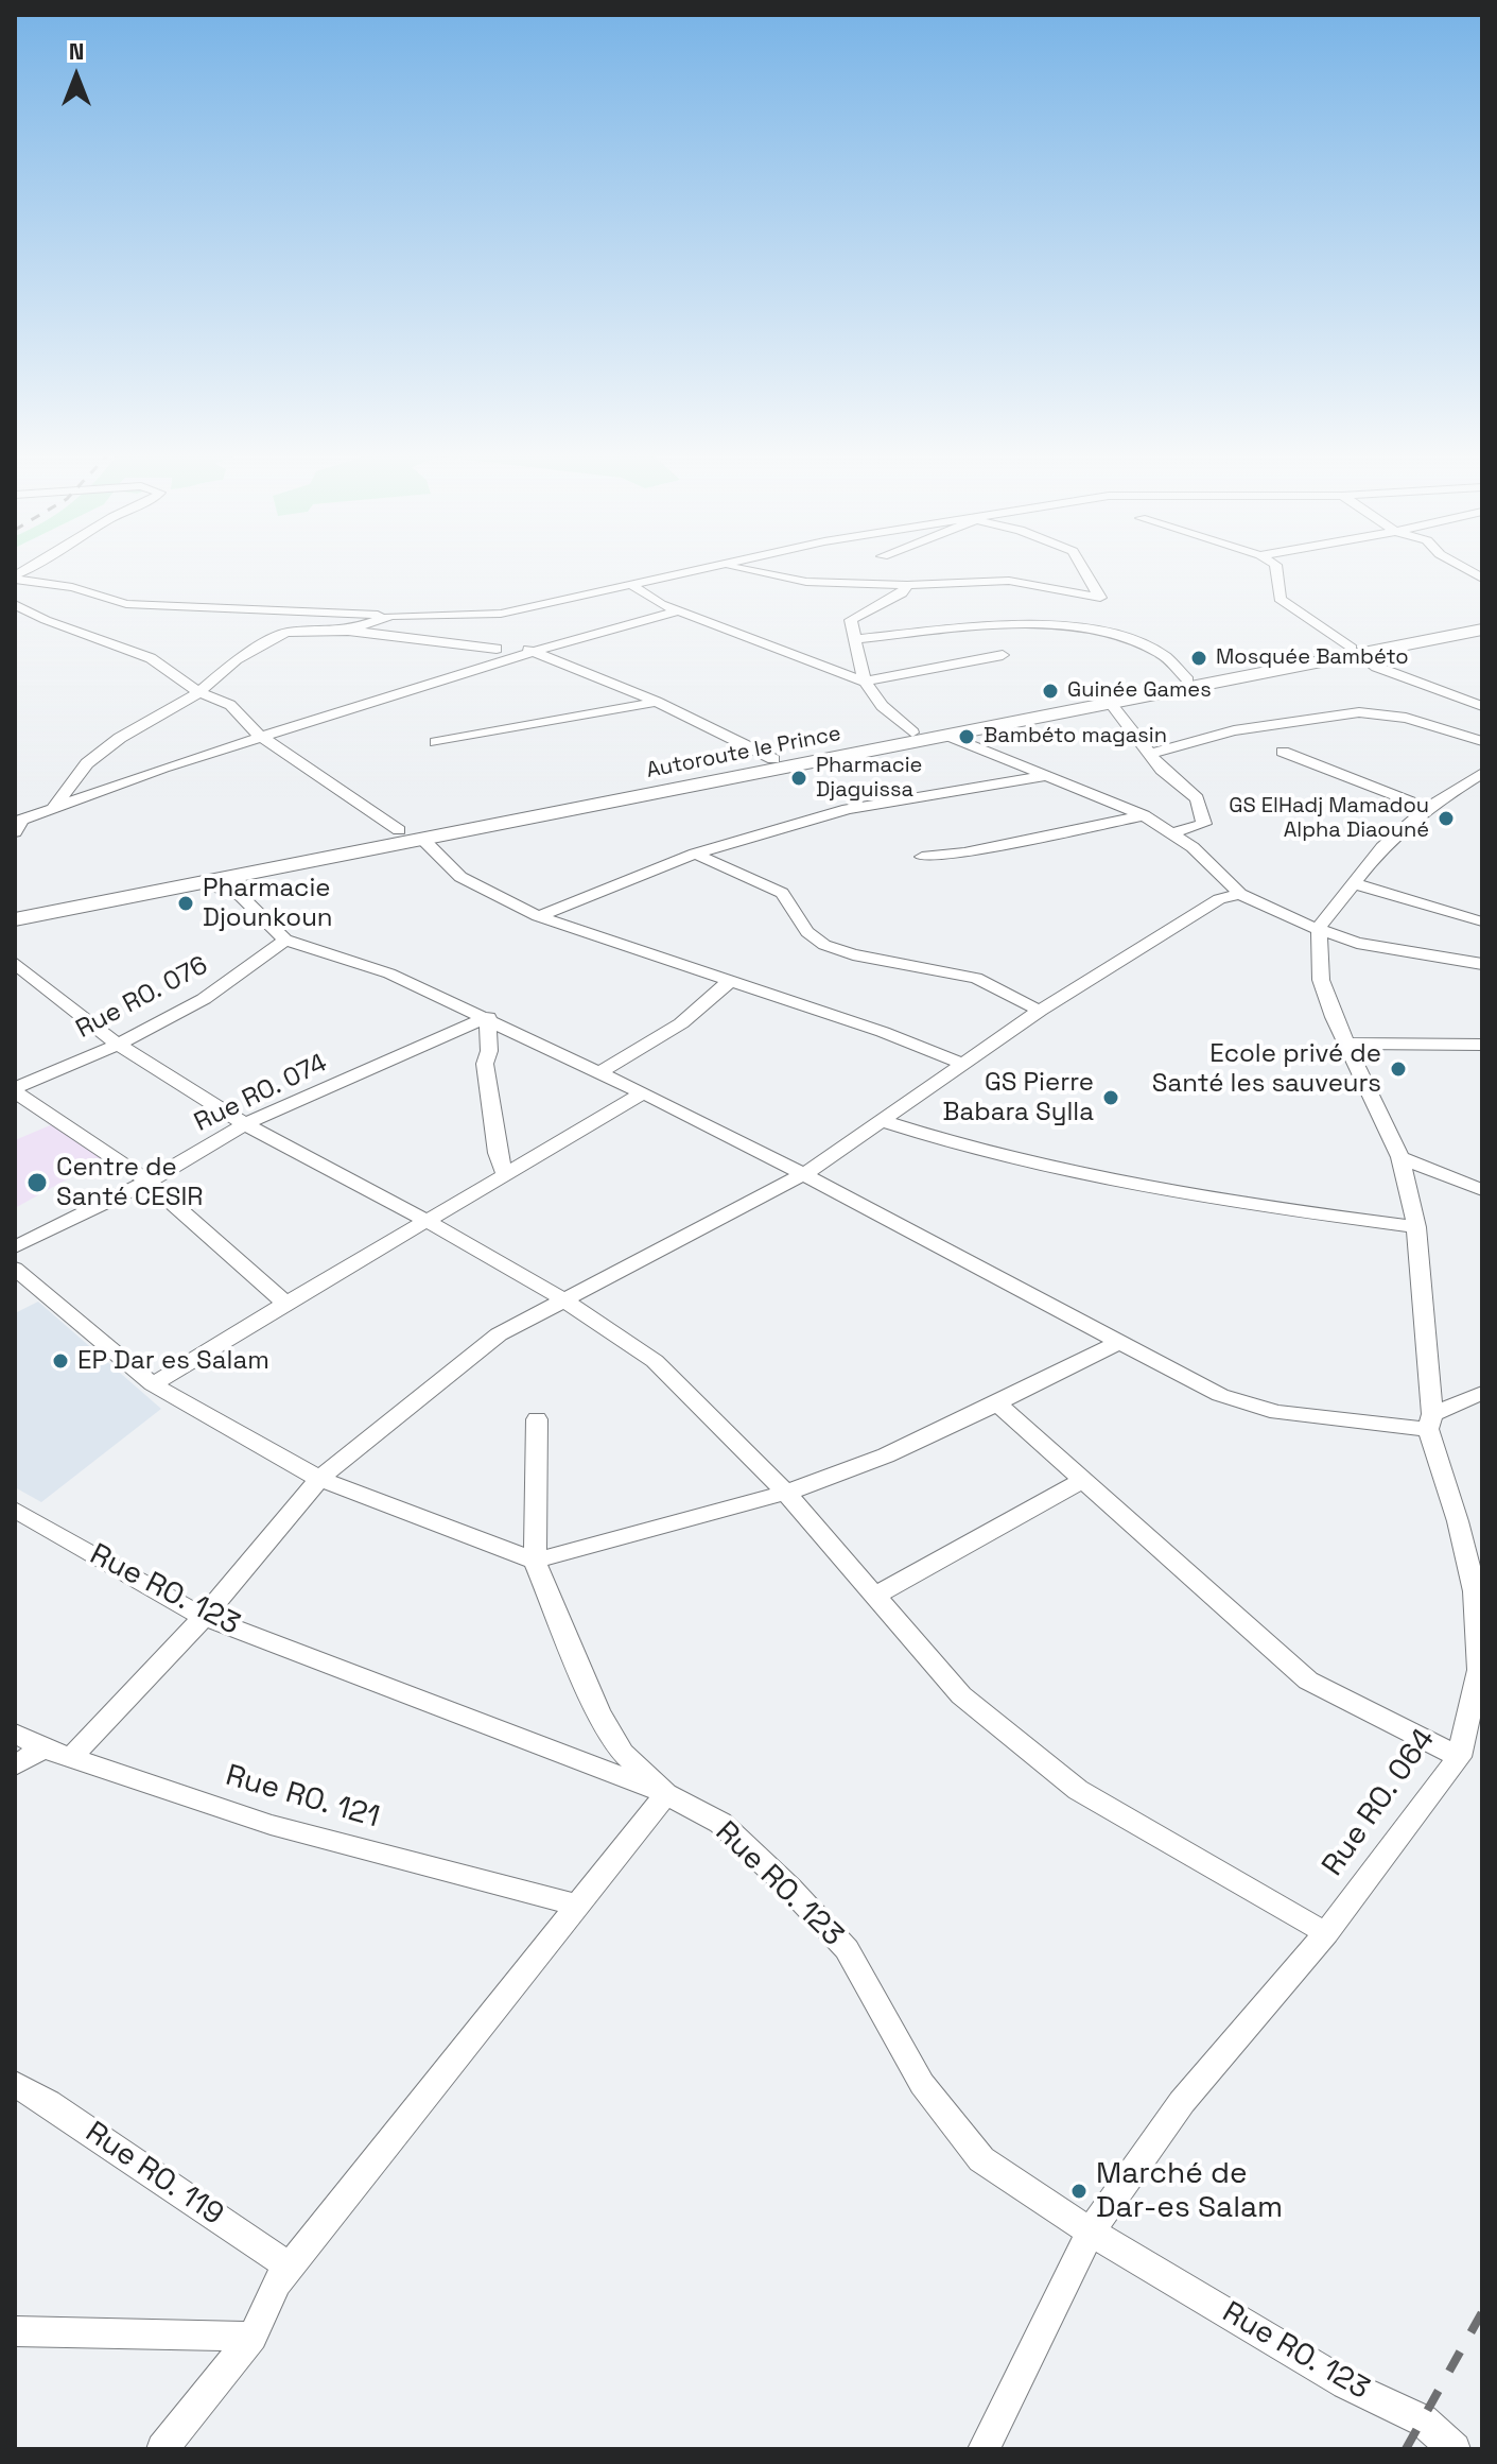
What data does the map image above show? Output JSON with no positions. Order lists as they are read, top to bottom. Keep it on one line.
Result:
{"streets":{"main road":["Autoroute le Prince"],"street":["Rue RO. 076","Rue RO. 074","Rue RO. 123","Rue RO. 121","Rue RO. 064","Rue RO. 119"]},"crossings":[["Rue RO. 123","Rue RO. 064"]],"places":["Mosquée Bambéto","Guinée Games","Bambéto magasin","Pharmacie Djaguissa","GS ElHadj Mamadou Alpha Diaouné","Pharmacie Djounkoun","Ecole privé de Santé les sauveurs","GS Pierre Babara Sylla","Centre de Santé CESIR","EP Dar es Salam","Marché de Dar-es Salam"],"north":"top"}
